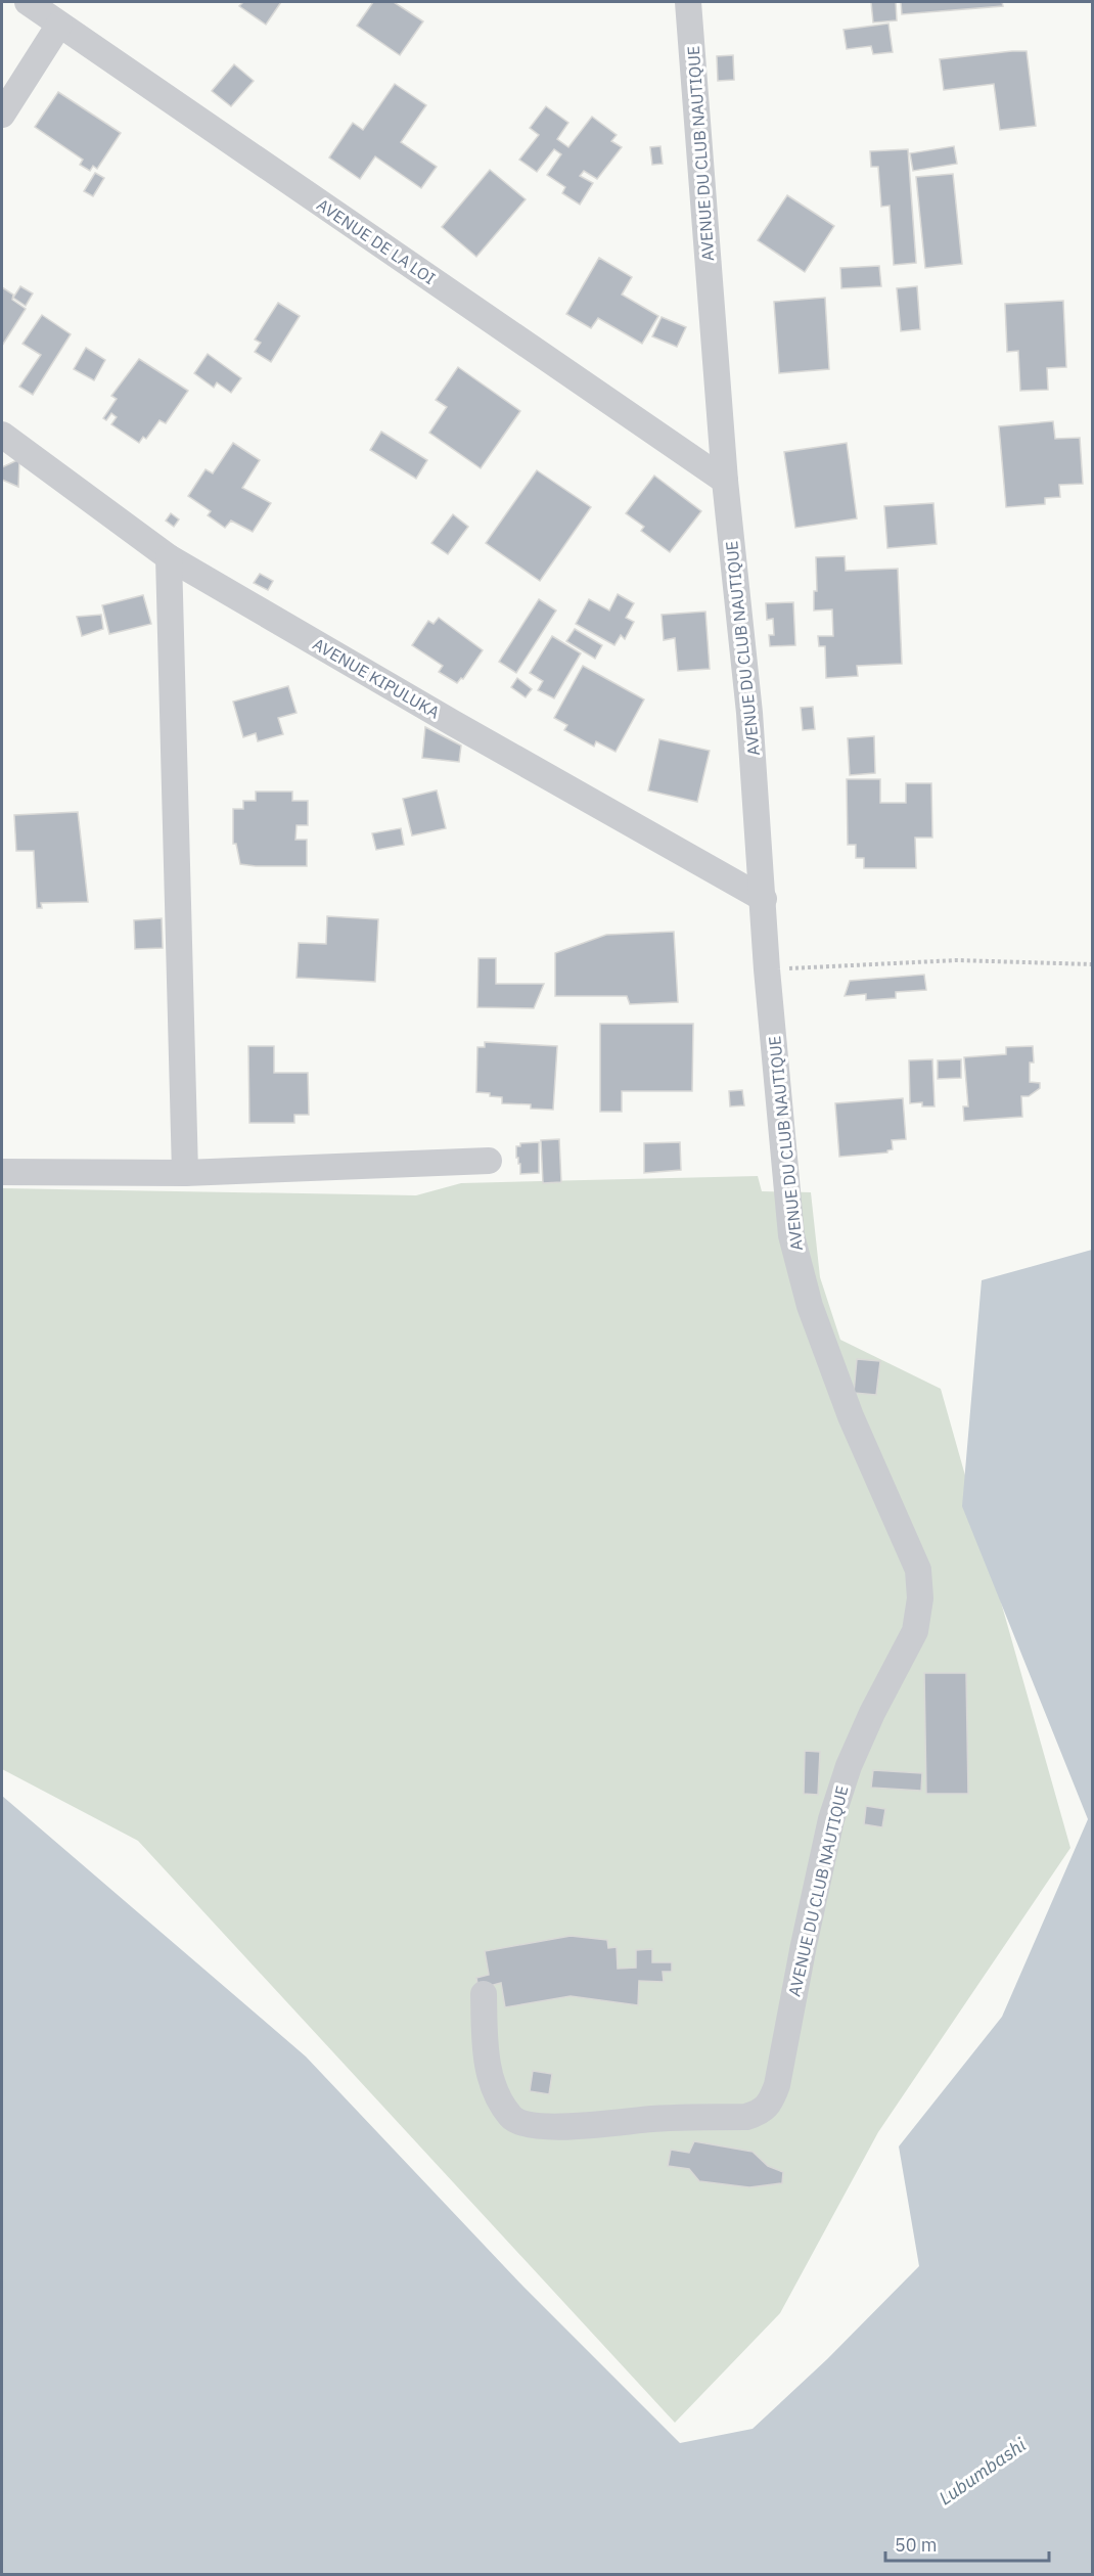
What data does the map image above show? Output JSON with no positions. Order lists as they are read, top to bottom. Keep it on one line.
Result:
{"streets":{"street":["AVENUE DU CLUB NAUTIQUE","AVENUE DE LA LOI","AVENUE KIPULUKA"]},"crossings":[["AVENUE DU CLUB NAUTIQUE","AVENUE DE LA LOI"],["AVENUE DU CLUB NAUTIQUE","AVENUE KIPULUKA"]],"water":["Lubumbashi"],"scale_bar":"50 m"}
